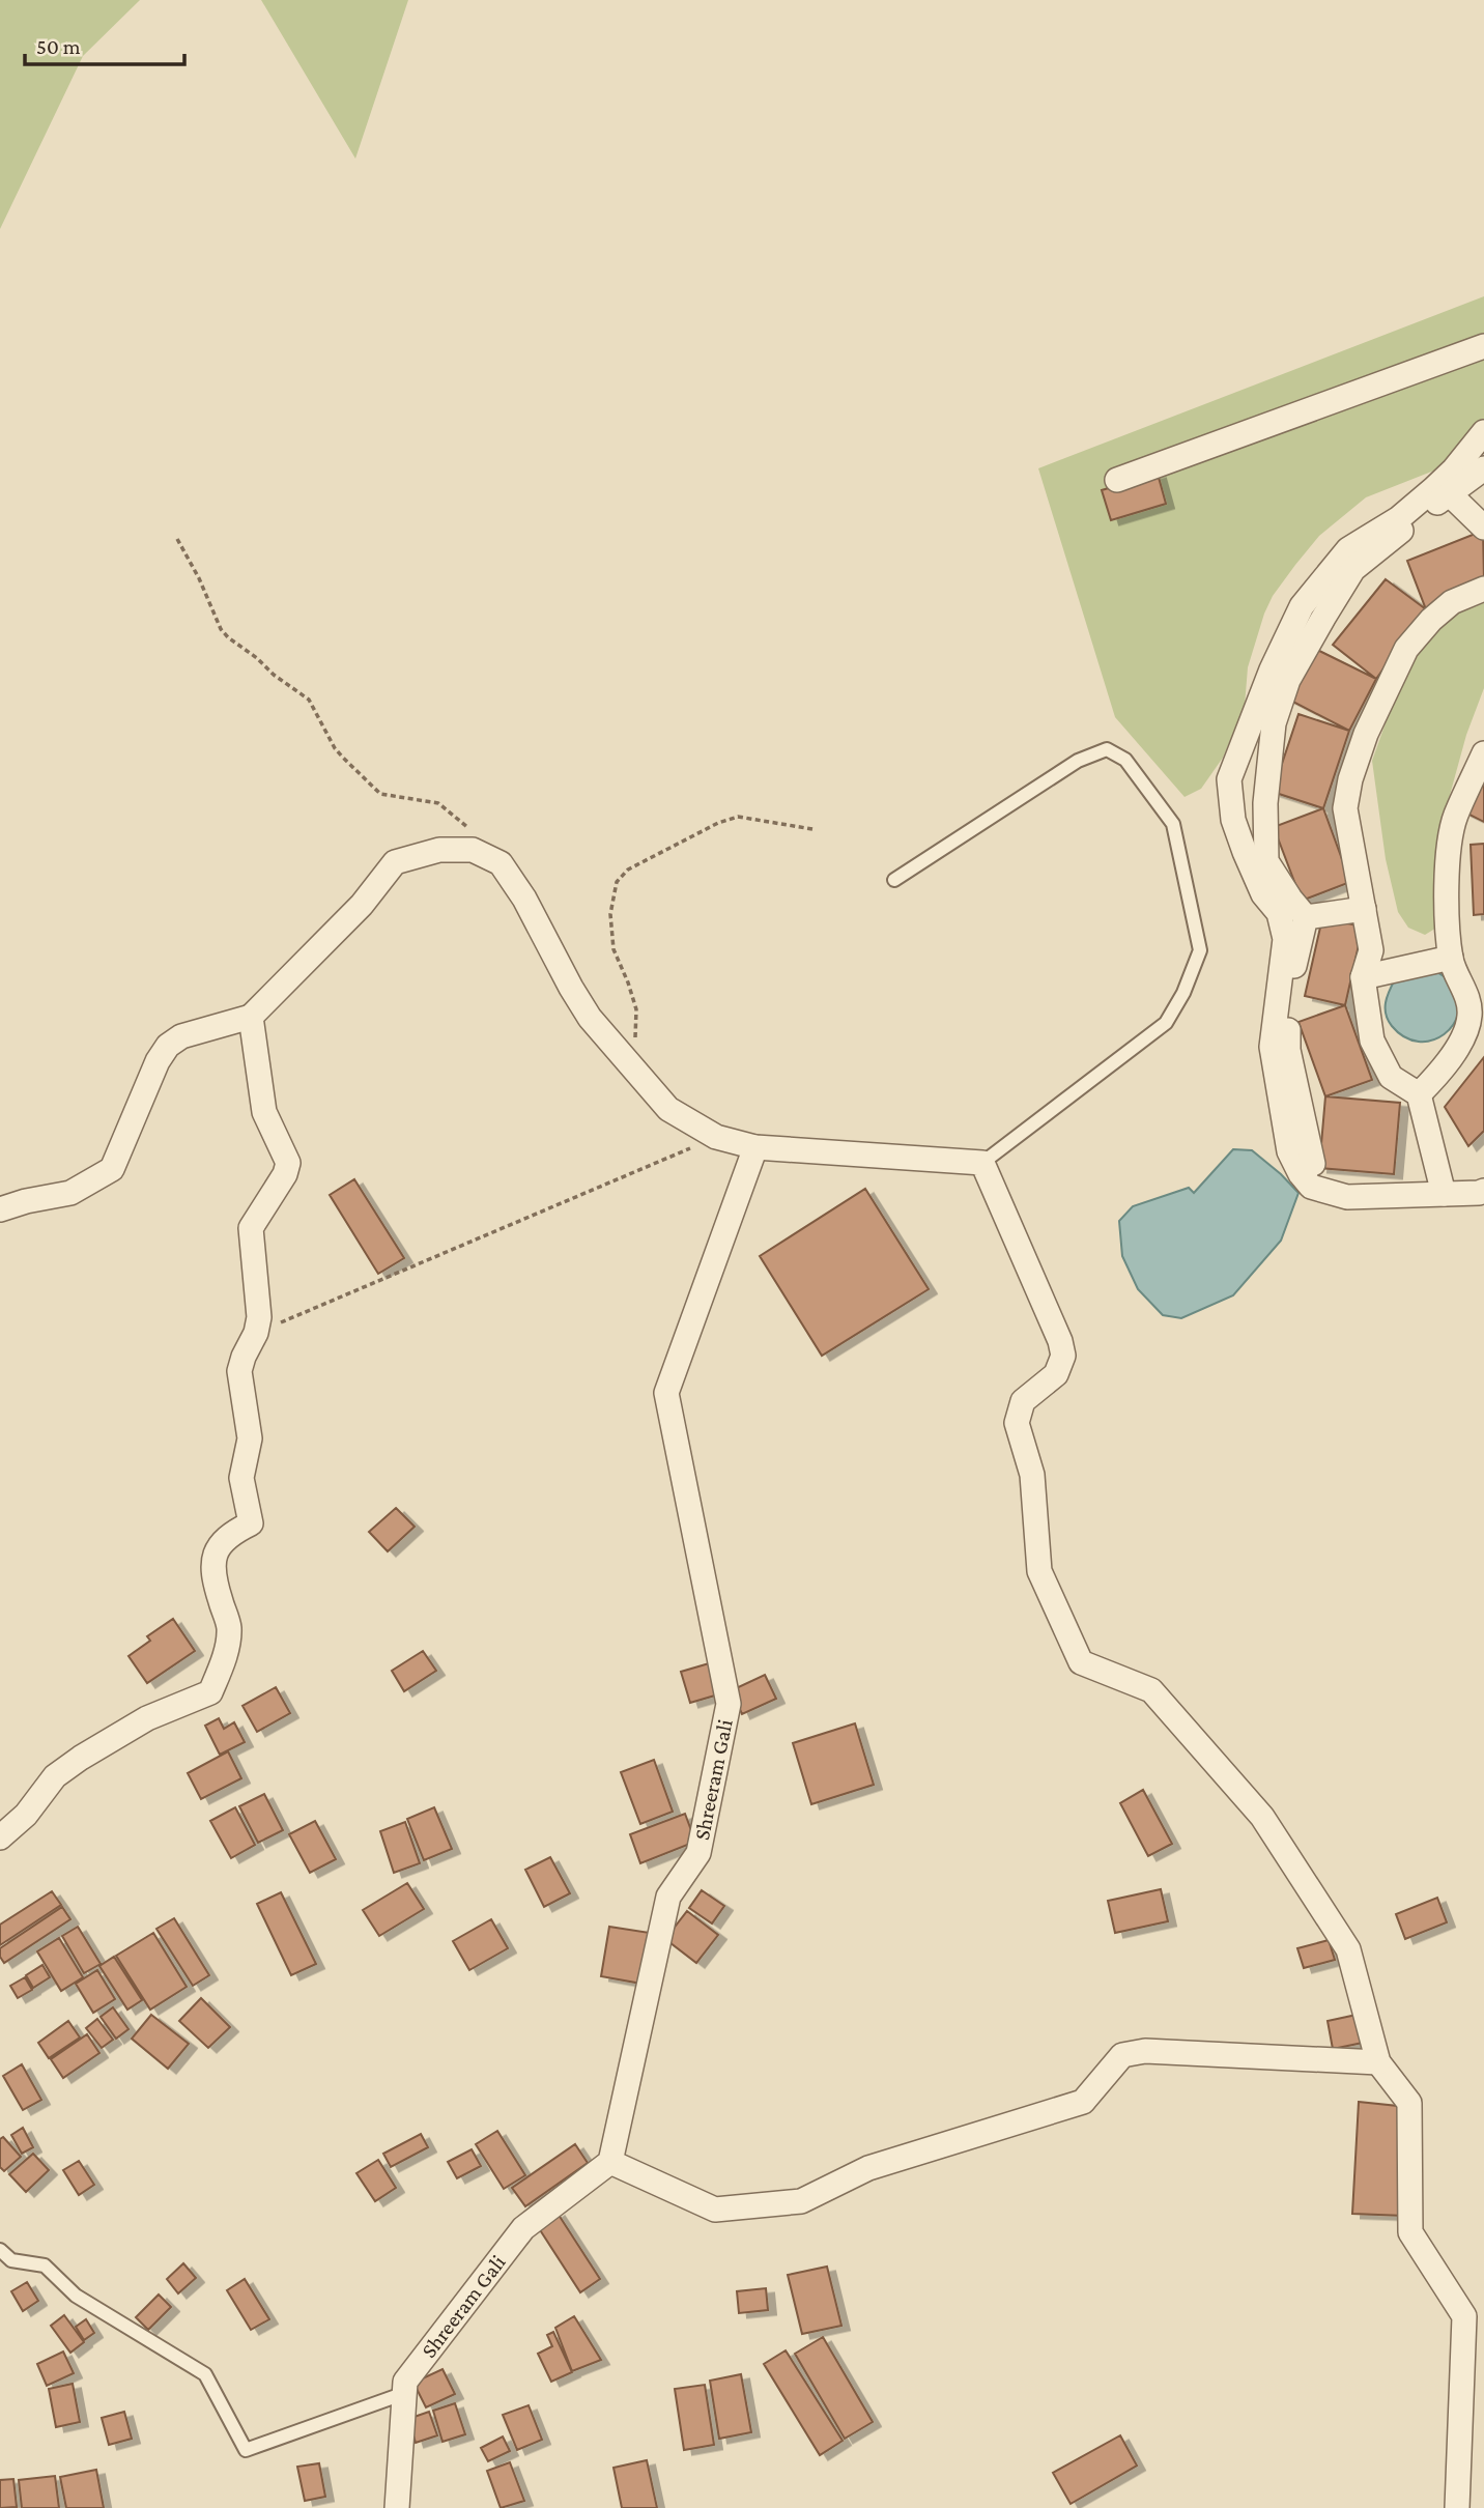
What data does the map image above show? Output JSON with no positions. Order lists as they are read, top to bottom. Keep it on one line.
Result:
{"streets":{"street":["Shreeram Gali"]},"scale_bar":"50 m"}
